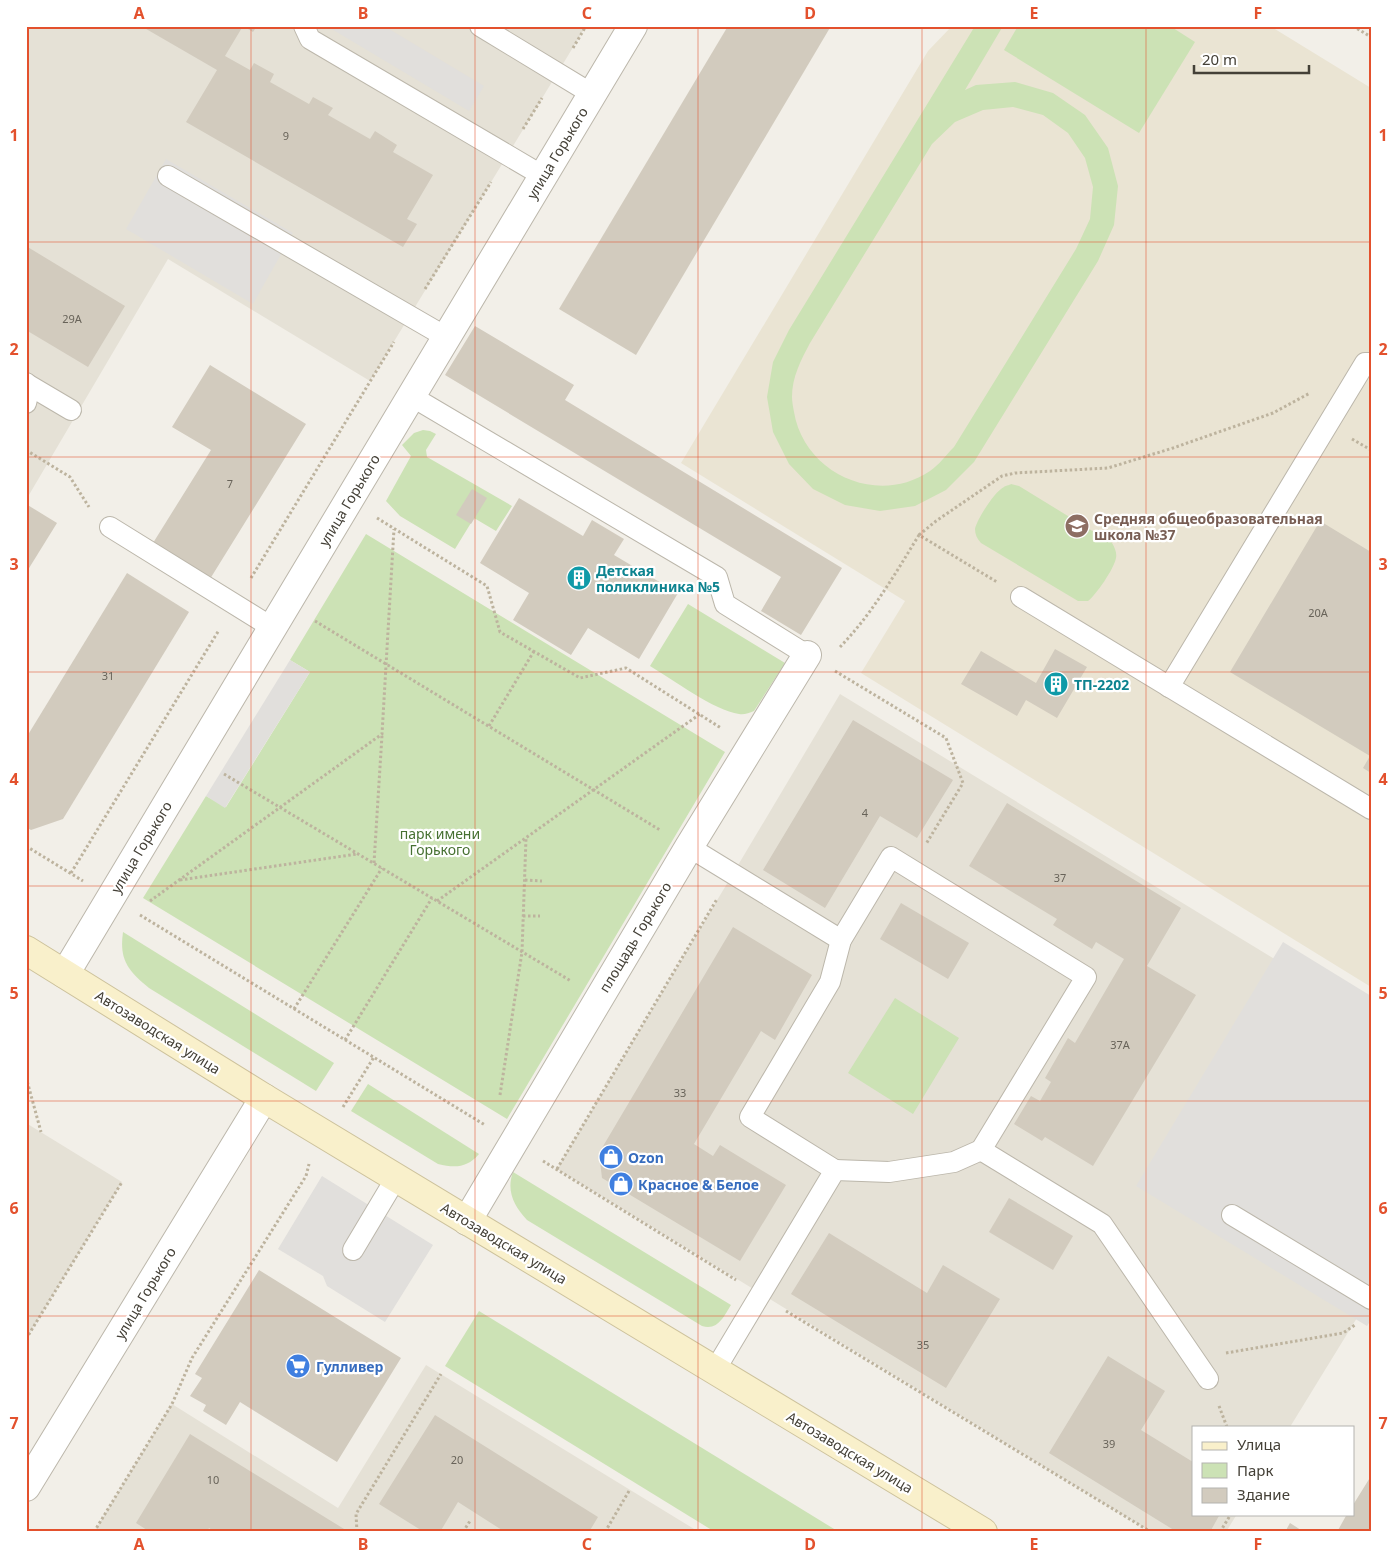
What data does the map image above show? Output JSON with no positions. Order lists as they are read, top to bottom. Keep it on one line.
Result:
{"streets":{"street":["улица Горького","площадь Горького","Автозаводская улица"]},"crossings":[["улица Горького","Автозаводская улица"],["площадь Горького","Автозаводская улица"]],"parks":["парк имени Горького"],"places":{"school or university":["Средняя общеобразовательная школа №37"],"building":["Детская поликлиника №5","ТП-2202"],"shop":["Ozon","Красное & Белое"],"supermarket":["Гулливер"]},"house_numbers":["9","29А","7","20А","31","4","37","37А","33","35","39","20","10"],"legend":["Улица","Парк","Здание"],"scale_bar":"20 m","grid":{"columns":["A","B","C","D","E","F"],"rows":["1","2","3","4","5","6","7"]}}
